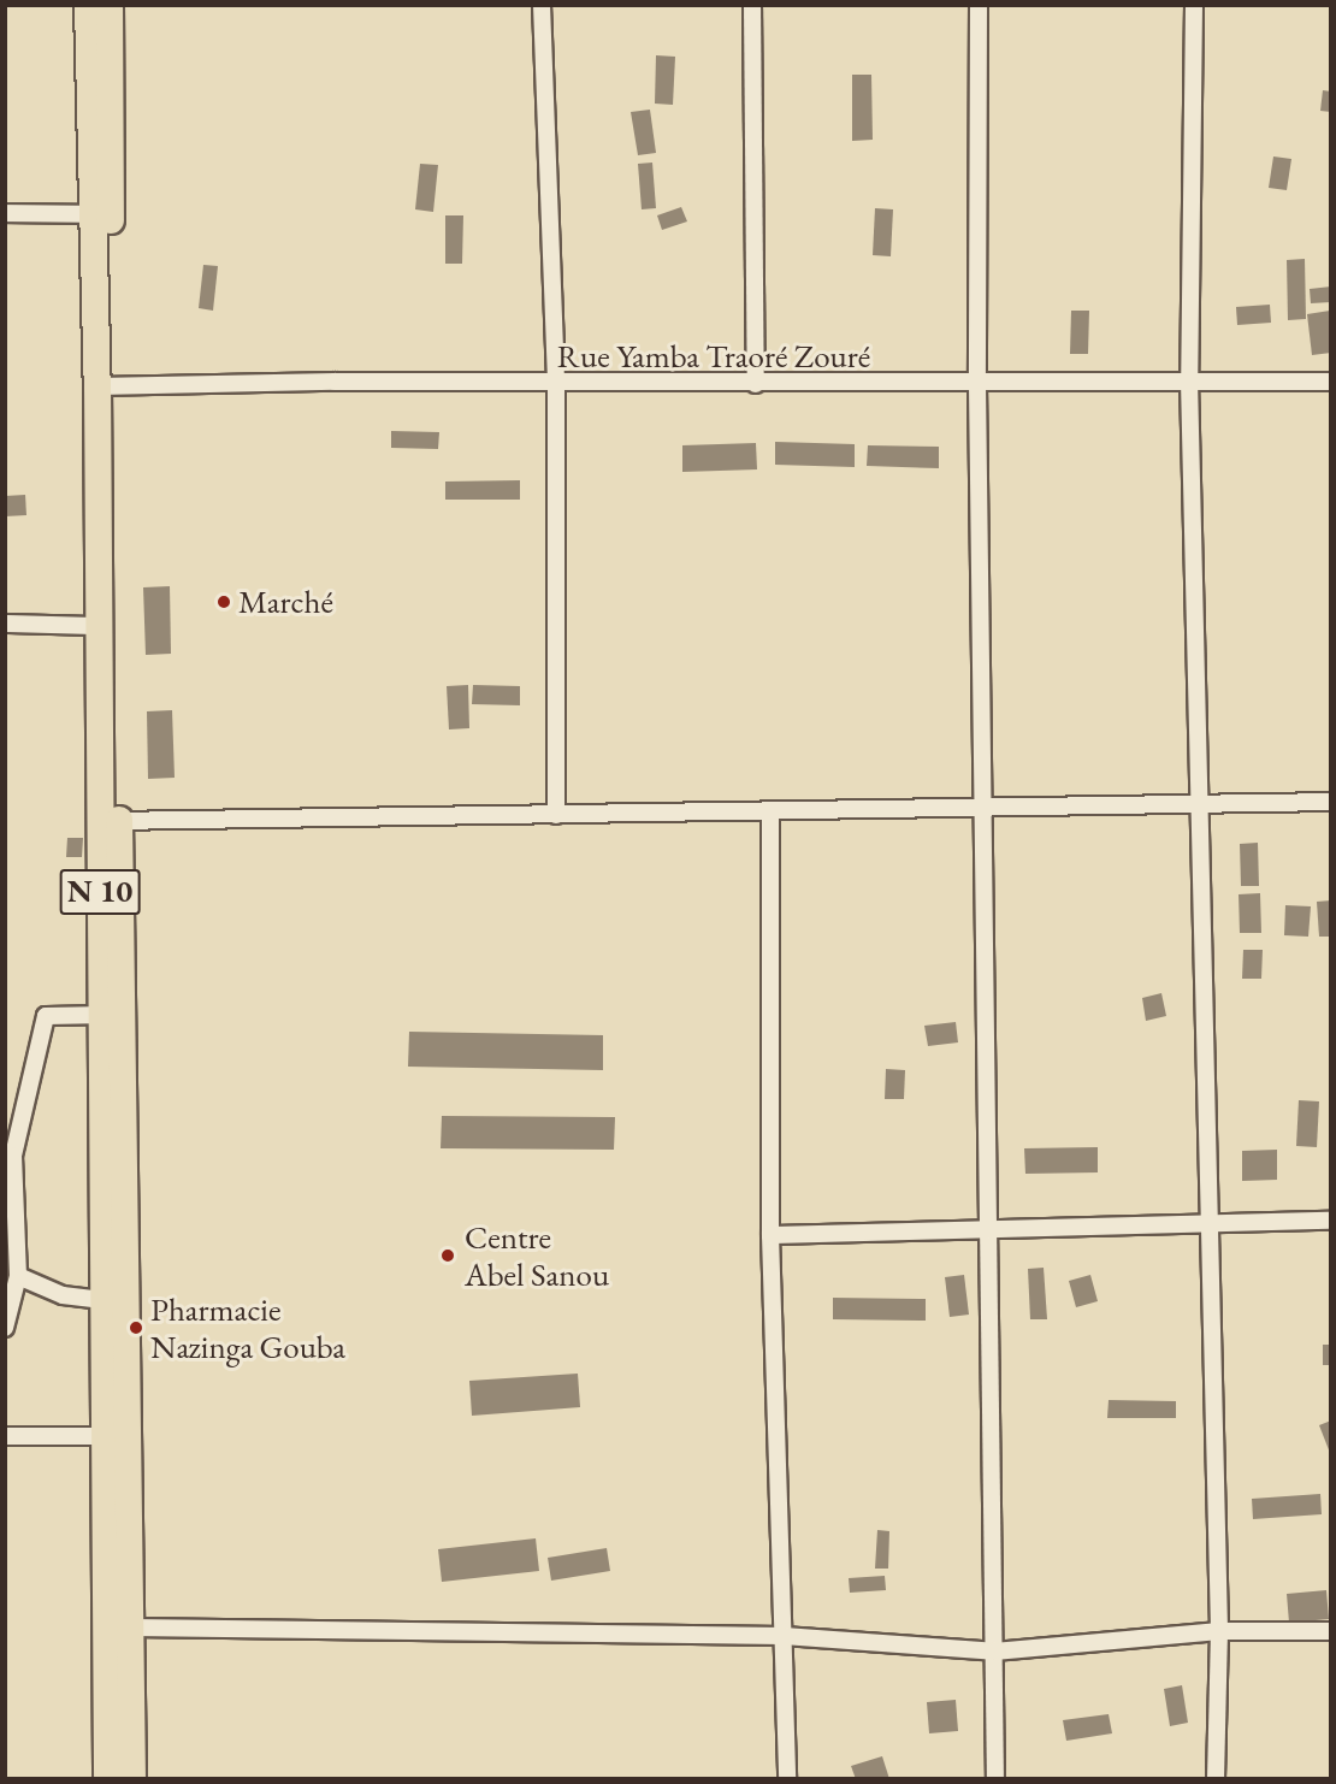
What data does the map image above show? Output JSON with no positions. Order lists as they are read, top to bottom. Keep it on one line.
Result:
{"streets":{"main road":["N 10"],"street":["Rue Yamba Traoré Zouré"]},"crossings":[["Rue Yamba Traoré Zouré","N 10"]],"places":["Marché","Centre Abel Sanou","Pharmacie Nazinga Gouba"]}
